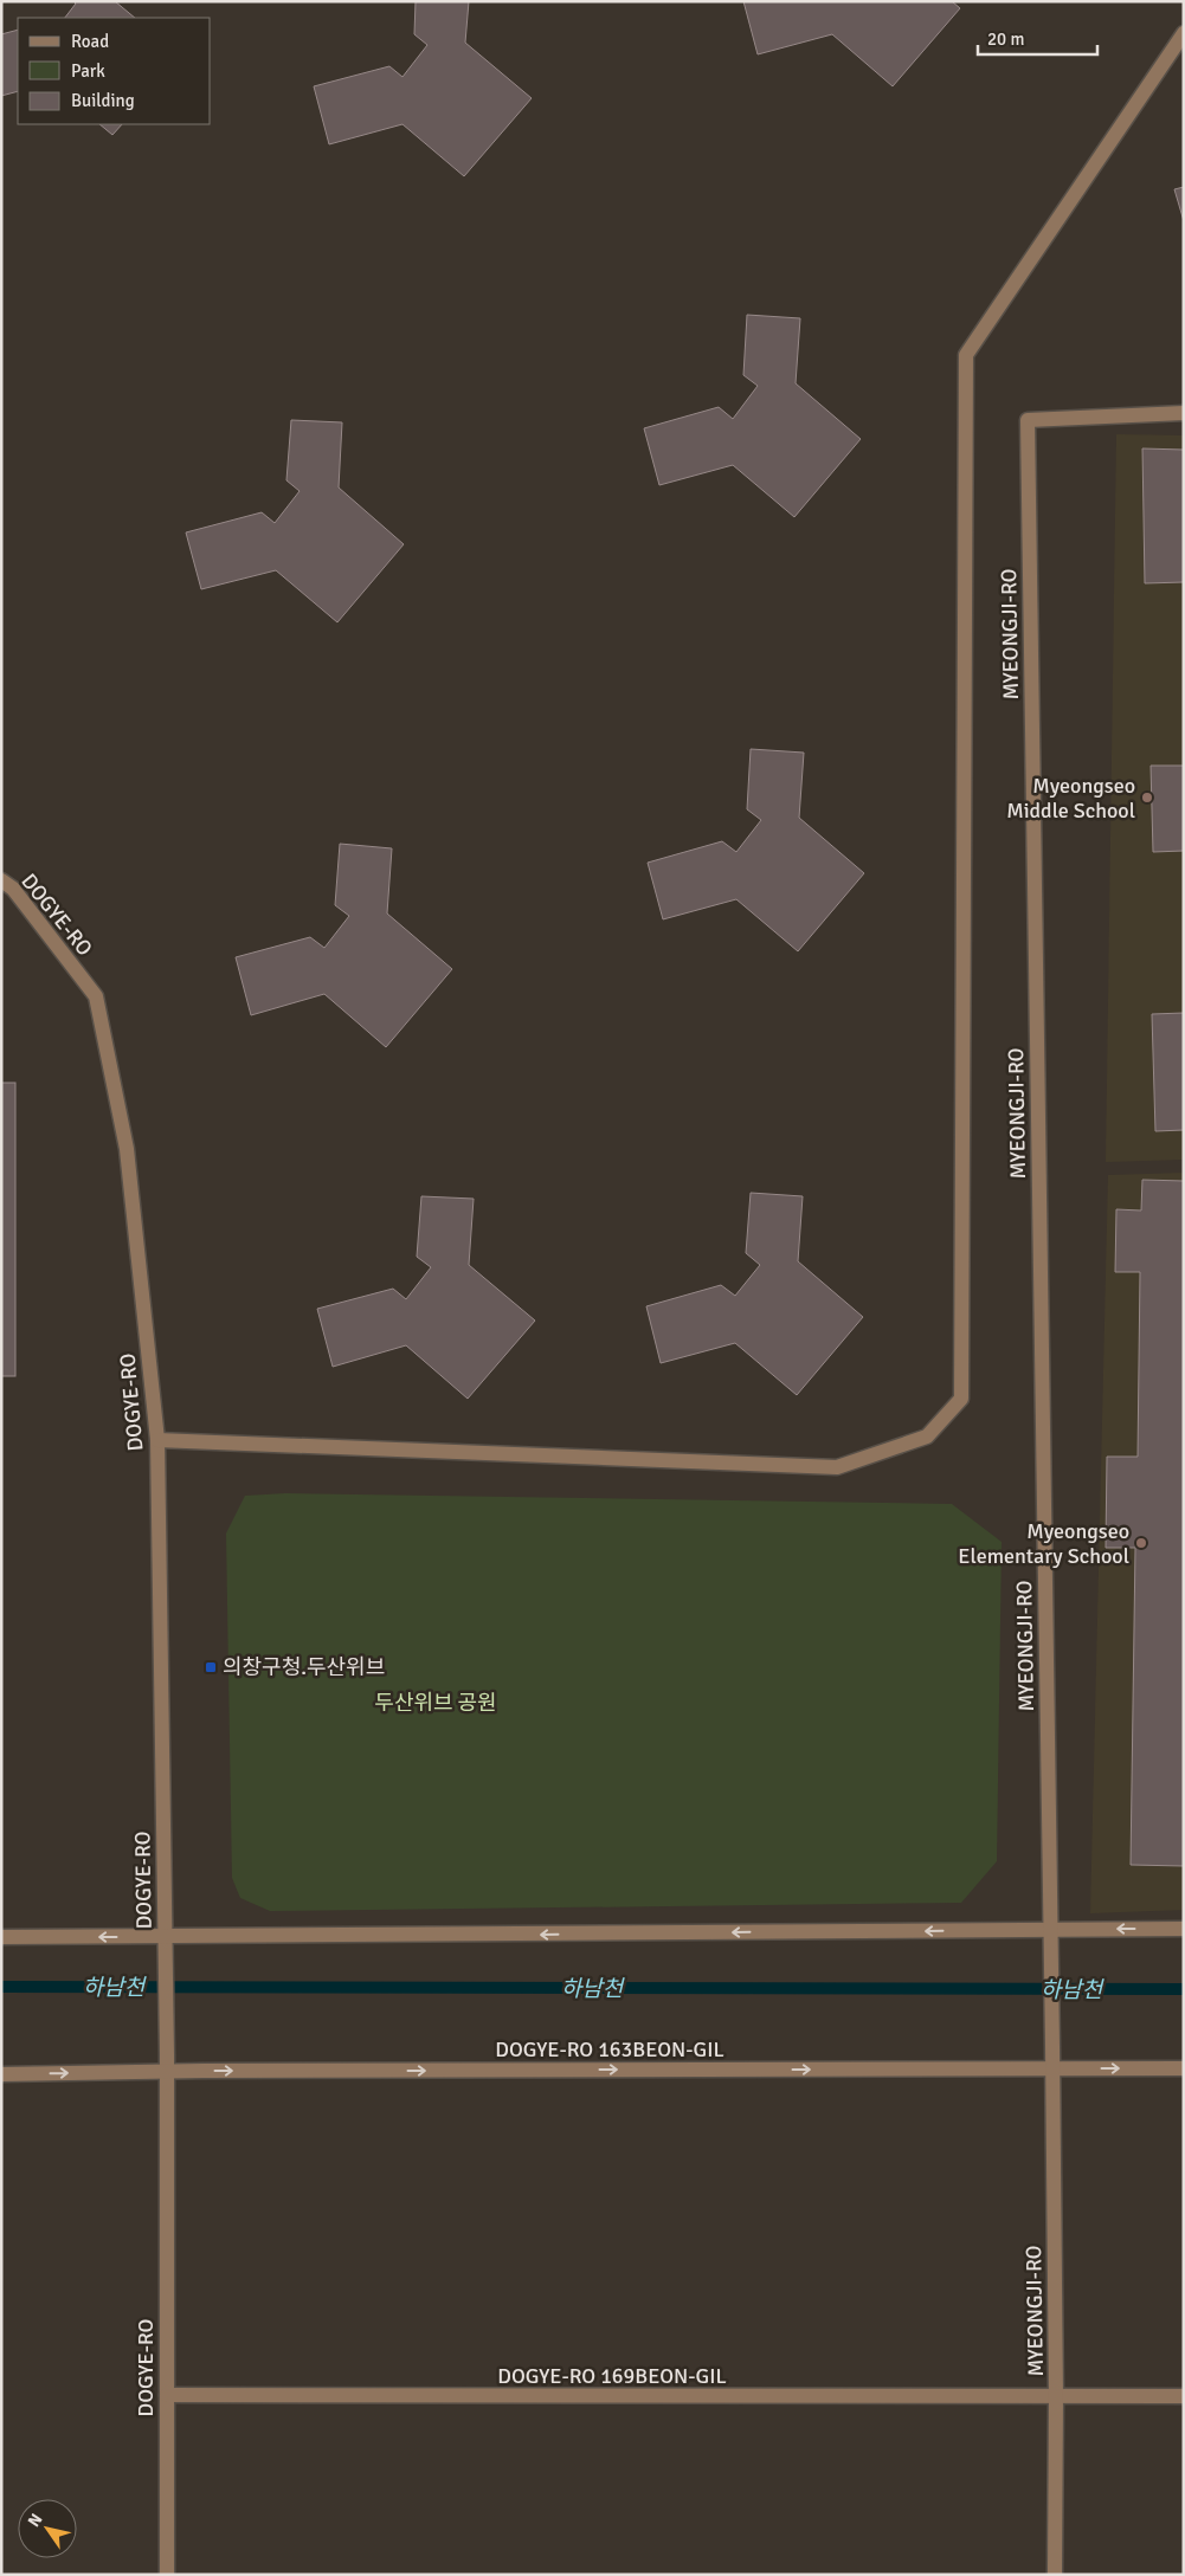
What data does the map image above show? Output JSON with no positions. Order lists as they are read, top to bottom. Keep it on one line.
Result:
{"streets":{"street":["MYEONGJI-RO","DOGYE-RO","DOGYE-RO 163BEON-GIL","DOGYE-RO 169BEON-GIL"]},"crossings":[["MYEONGJI-RO","DOGYE-RO 163BEON-GIL"],["MYEONGJI-RO","DOGYE-RO 169BEON-GIL"],["DOGYE-RO","DOGYE-RO 163BEON-GIL"],["DOGYE-RO","DOGYE-RO 169BEON-GIL"]],"one_way":["DOGYE-RO 163BEON-GIL"],"water":["하남천"],"parks":["두산위브 공원"],"places":{"other":["Myeongseo Middle School","Myeongseo Elementary School"],"transit":["의창구청.두산위브"]},"legend":["Road","Park","Building"],"scale_bar":"20 m","north":"top left"}
